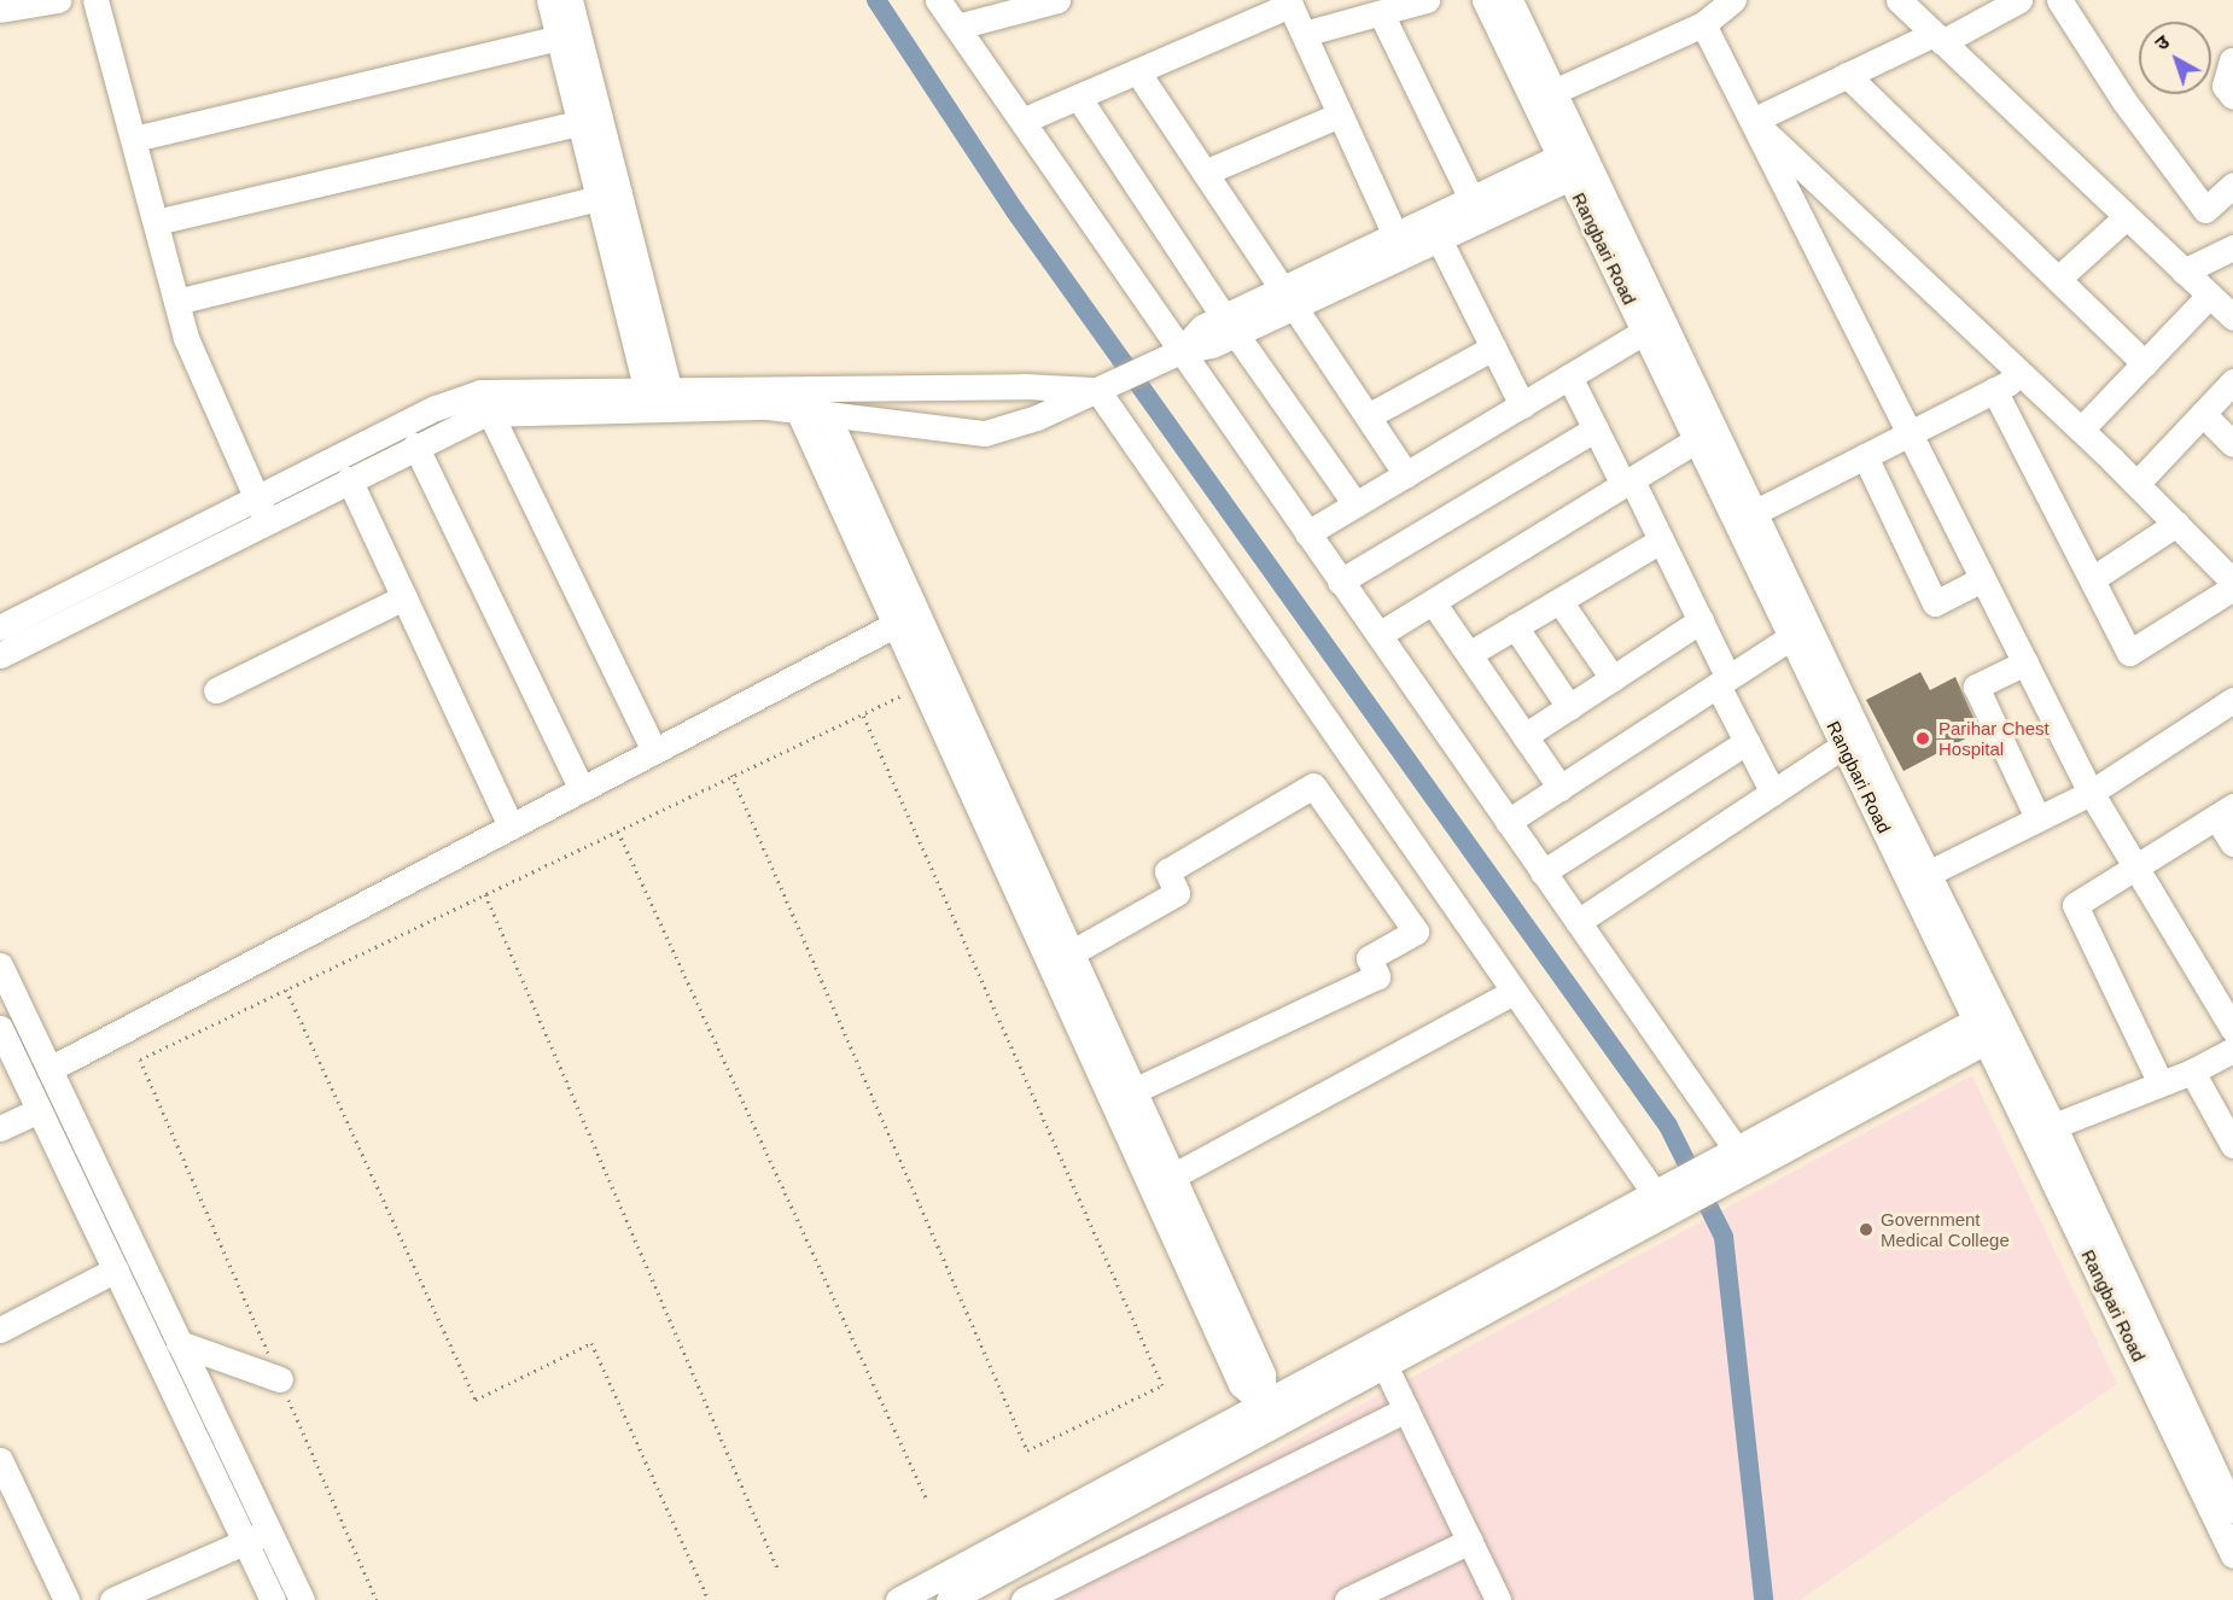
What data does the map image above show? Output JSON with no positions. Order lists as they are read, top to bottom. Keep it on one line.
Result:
{"streets":{"street":["Rangbari Road"]},"places":["Parihar Chest Hospital","Government Medical College"],"north":"top left"}
